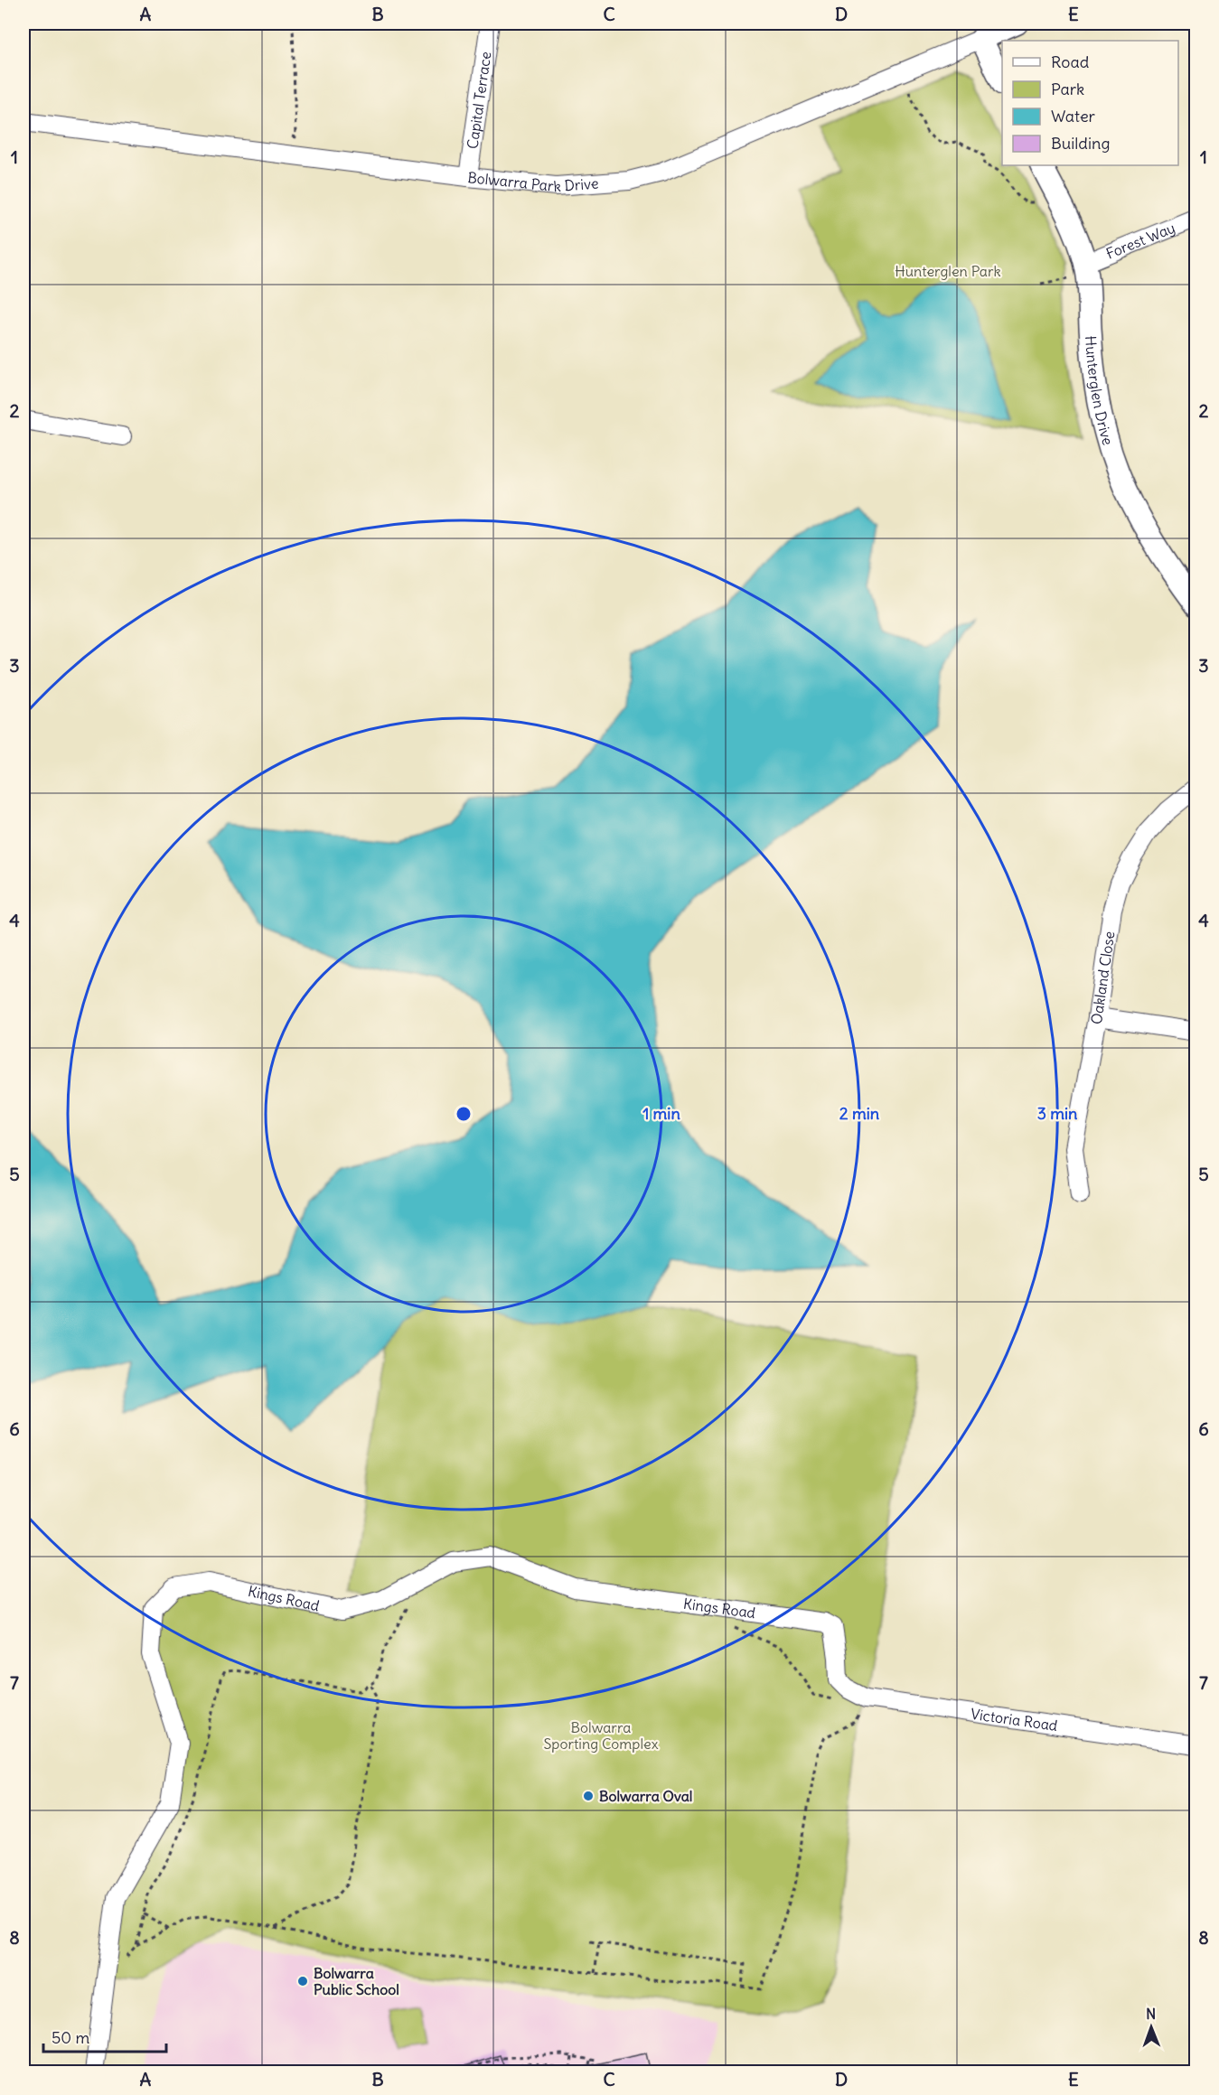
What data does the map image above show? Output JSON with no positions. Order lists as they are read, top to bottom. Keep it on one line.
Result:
{"streets":{"street":["Capital Terrace","Bolwarra Park Drive","Forest Way","Hunterglen Drive","Oakland Close","Kings Road","Victoria Road"]},"crossings":[["Capital Terrace","Bolwarra Park Drive"],["Forest Way","Hunterglen Drive"],["Kings Road","Victoria Road"]],"parks":["Hunterglen Park","Bolwarra Sporting Complex"],"places":["Bolwarra Oval","Bolwarra Public School"],"legend":["Road","Park","Water","Building"],"scale_bar":"50 m","north":"top","grid":{"columns":["A","B","C","D","E"],"rows":["1","2","3","4","5","6","7","8"]},"rings":["1 min","2 min","3 min"]}
